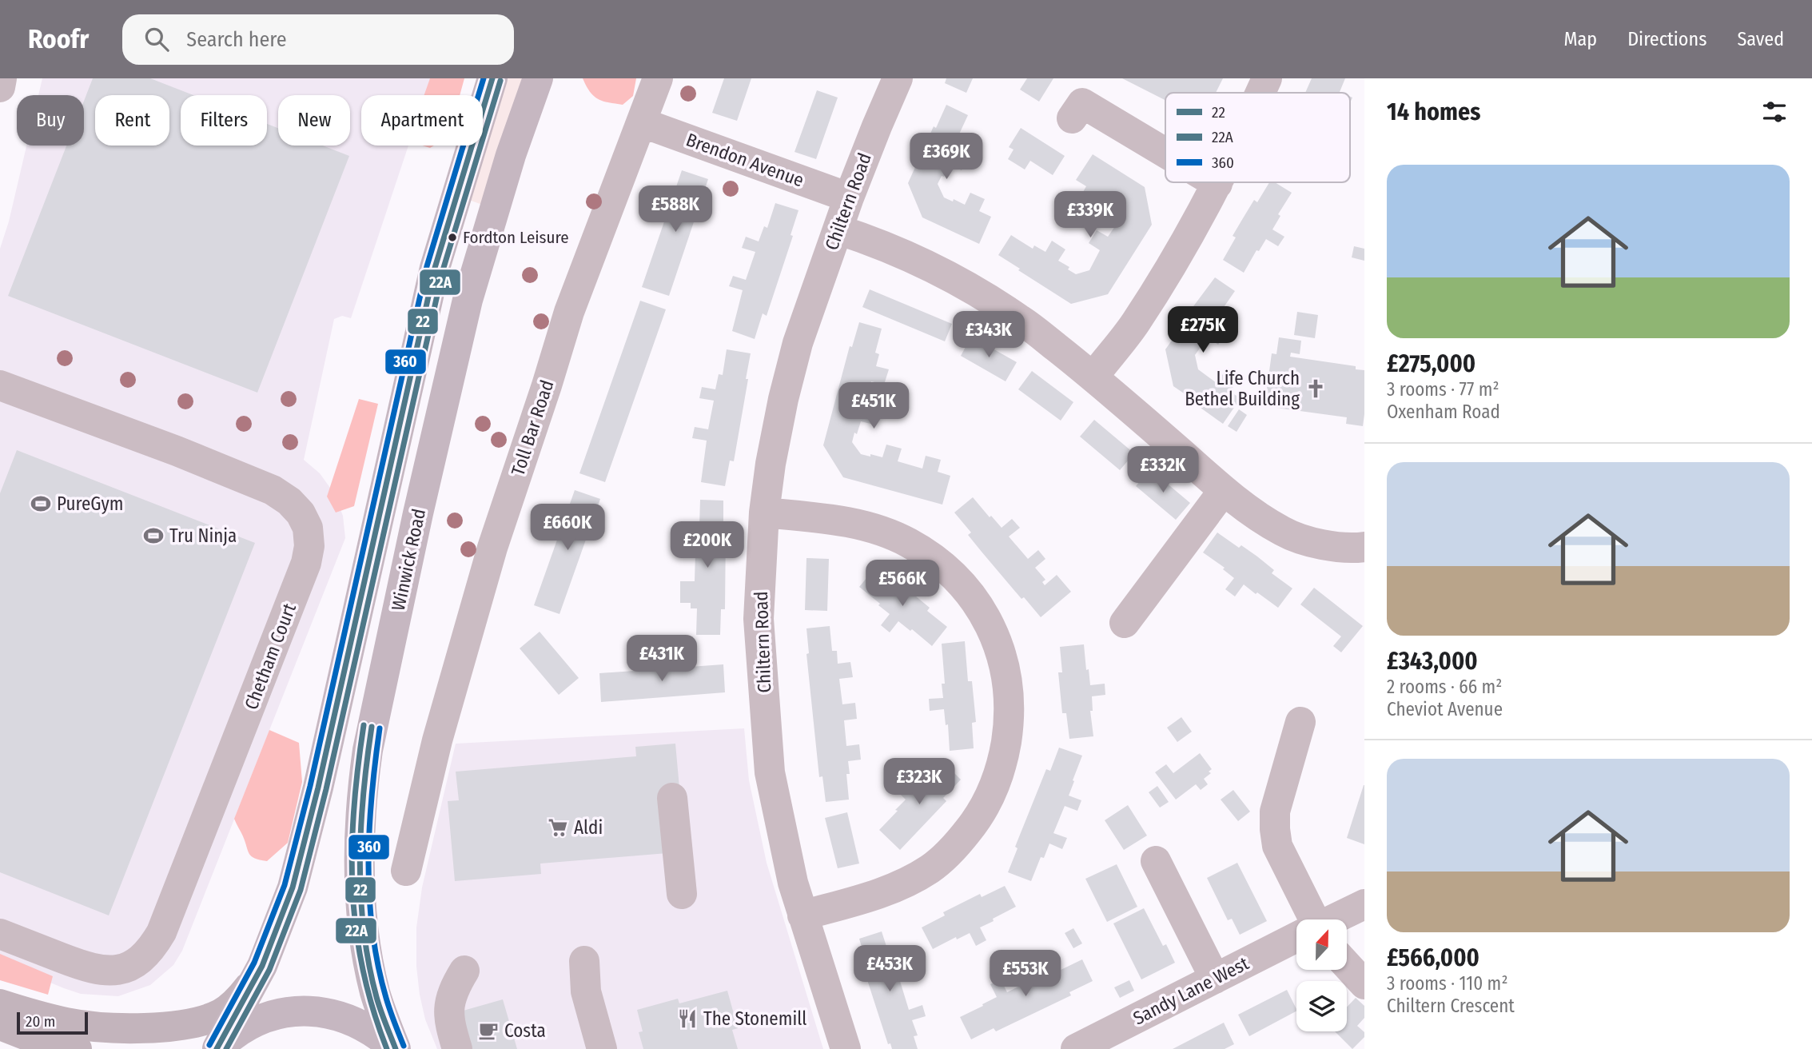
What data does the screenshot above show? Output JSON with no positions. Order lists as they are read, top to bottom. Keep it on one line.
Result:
{"streets":{"highway":["Winwick Road"],"street":["Brendon Avenue","Chiltern Road","Toll Bar Road","Chetham Court","Sandy Lane West"]},"crossings":[["Brendon Avenue","Chiltern Road"],["Brendon Avenue","Toll Bar Road"]],"places":{"other":["Fordton Leisure"],"church":["Life Church Bethel Building"],"sports":["PureGym","Tru Ninja"],"supermarket":["Aldi"],"restaurant":["The Stonemill"],"cafe":["Costa"]},"lines":["transit line 22","transit line 360","transit line 22A"],"legend":["22","22A","360"],"scale_bar":"20 m","north":"top","page":{"header":"Roofr","search":"Search here","nav":["Map","Directions","Saved"],"heading":"14 homes","chip":["Buy","Rent","Filters","New","Apartment"],"price":["£369K","£588K","£339K","£275K","£343K","£451K","£332K","£660K","£200K","£566K","£431K","£323K","£453K","£553K"],"list":[{"name":"£275,000","note":"3 rooms · 77 m² · Oxenham Road"},{"name":"£343,000","note":"2 rooms · 66 m² · Cheviot Avenue"},{"name":"£566,000","note":"3 rooms · 110 m² · Chiltern Crescent"}],"scale":"20 m"}}
